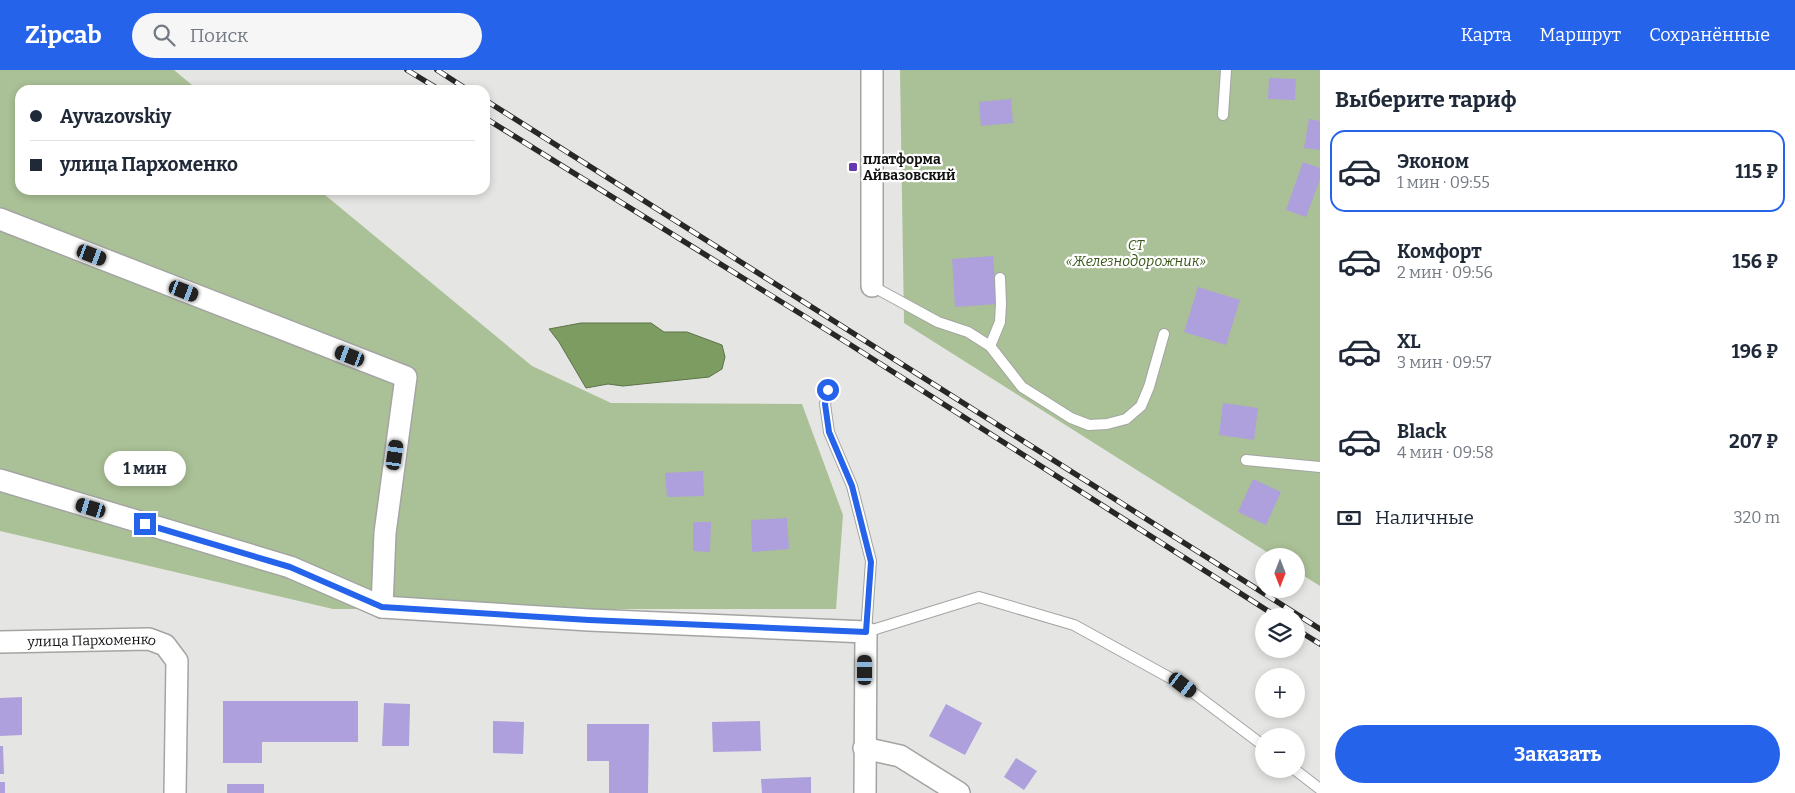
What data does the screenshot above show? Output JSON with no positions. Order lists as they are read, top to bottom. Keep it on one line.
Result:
{"streets":{"street":["улица Пархоменко"]},"parks":["СТ «Железнодорожник»"],"places":{"transit":["платформа Айвазовский"]},"north":"bottom","page":{"header":"Zipcab","search":"Поиск","nav":["Карта","Маршрут","Сохранённые"],"heading":"Выберите тариф","banner":["Ayvazovskiy","улица Пархоменко"],"list":[{"name":"Эконом","note":"1 мин · 09:55","value":"115 ₽"},{"name":"Комфорт","note":"2 мин · 09:56","value":"156 ₽"},{"name":"XL","note":"3 мин · 09:57","value":"196 ₽"},{"name":"Black","note":"4 мин · 09:58","value":"207 ₽"}],"bubble":"1 мин","pay":["Наличные","320 m"],"map_buttons":["+","−"],"buttons":"Заказать"}}
